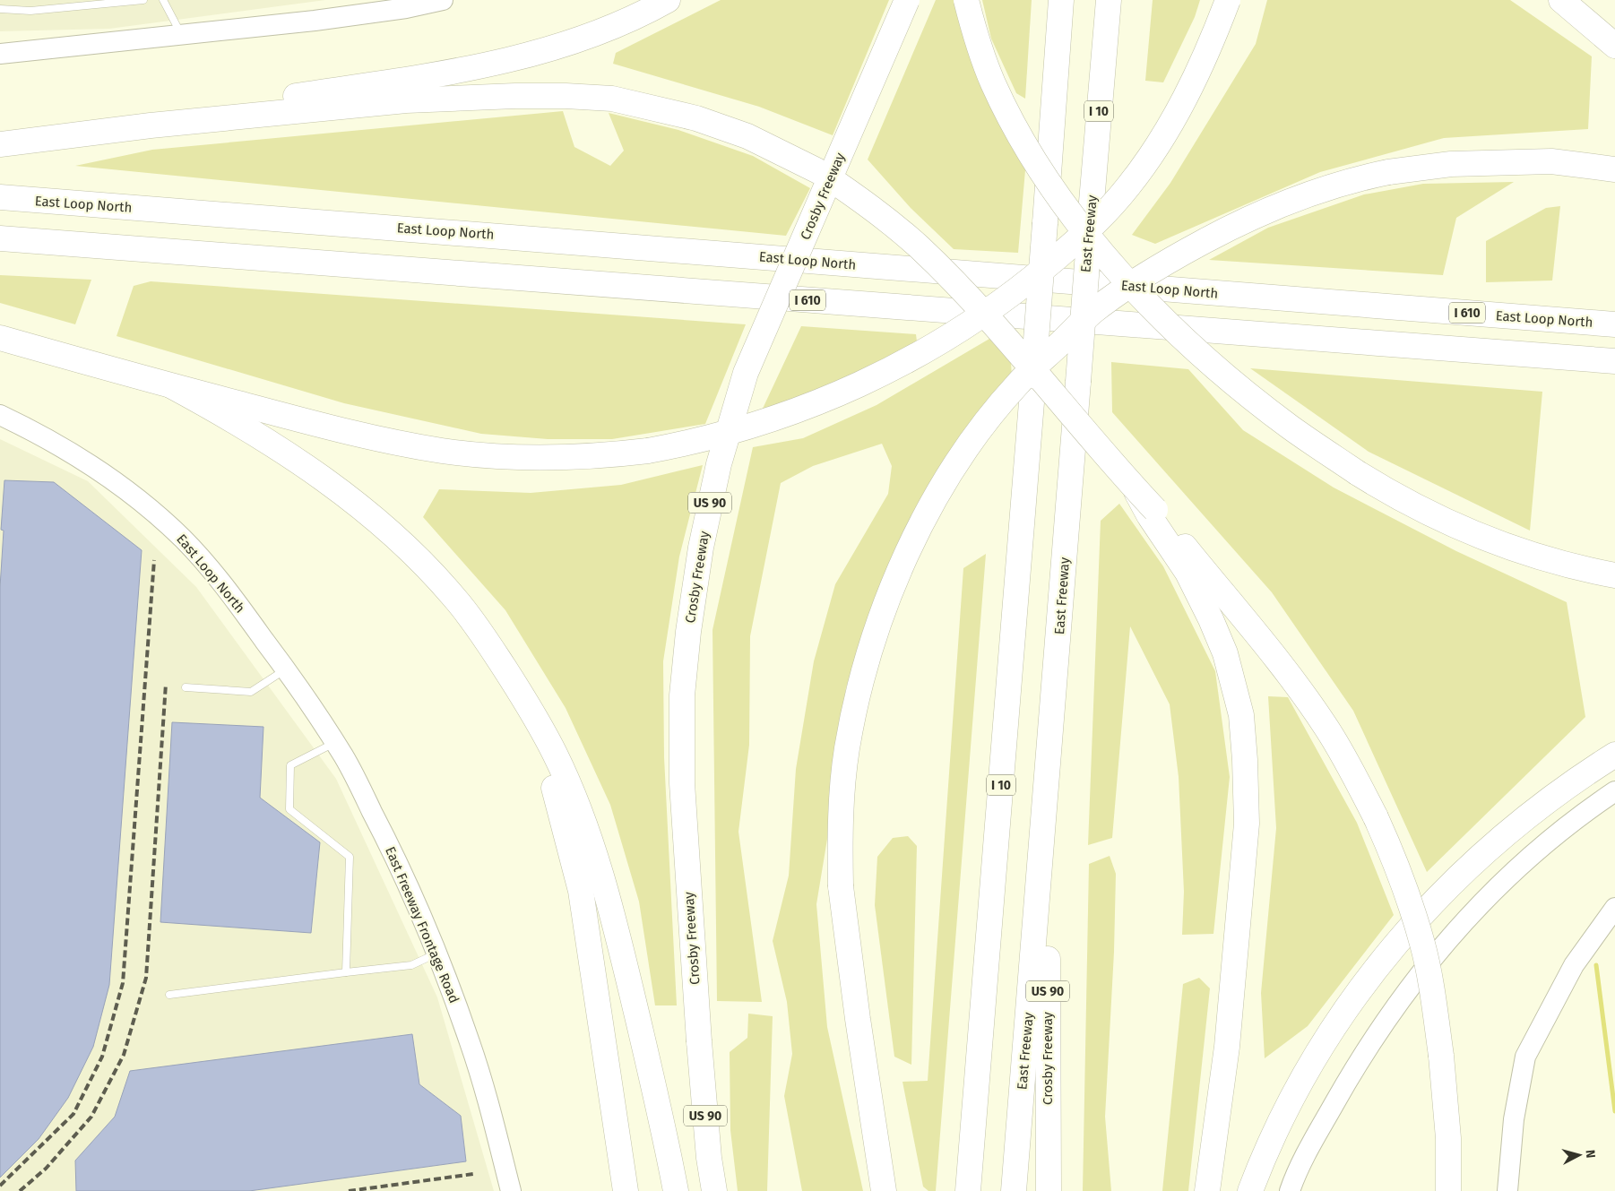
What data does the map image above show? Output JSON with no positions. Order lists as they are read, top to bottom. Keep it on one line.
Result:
{"streets":{"highway":["I 10","Crosby Freeway","East Loop North","East Freeway","I 610","US 90"],"main road":["East Freeway Frontage Road"]},"crossings":[["Crosby Freeway","East Freeway"],["East Loop North","East Freeway Frontage Road"]],"north":"right"}
